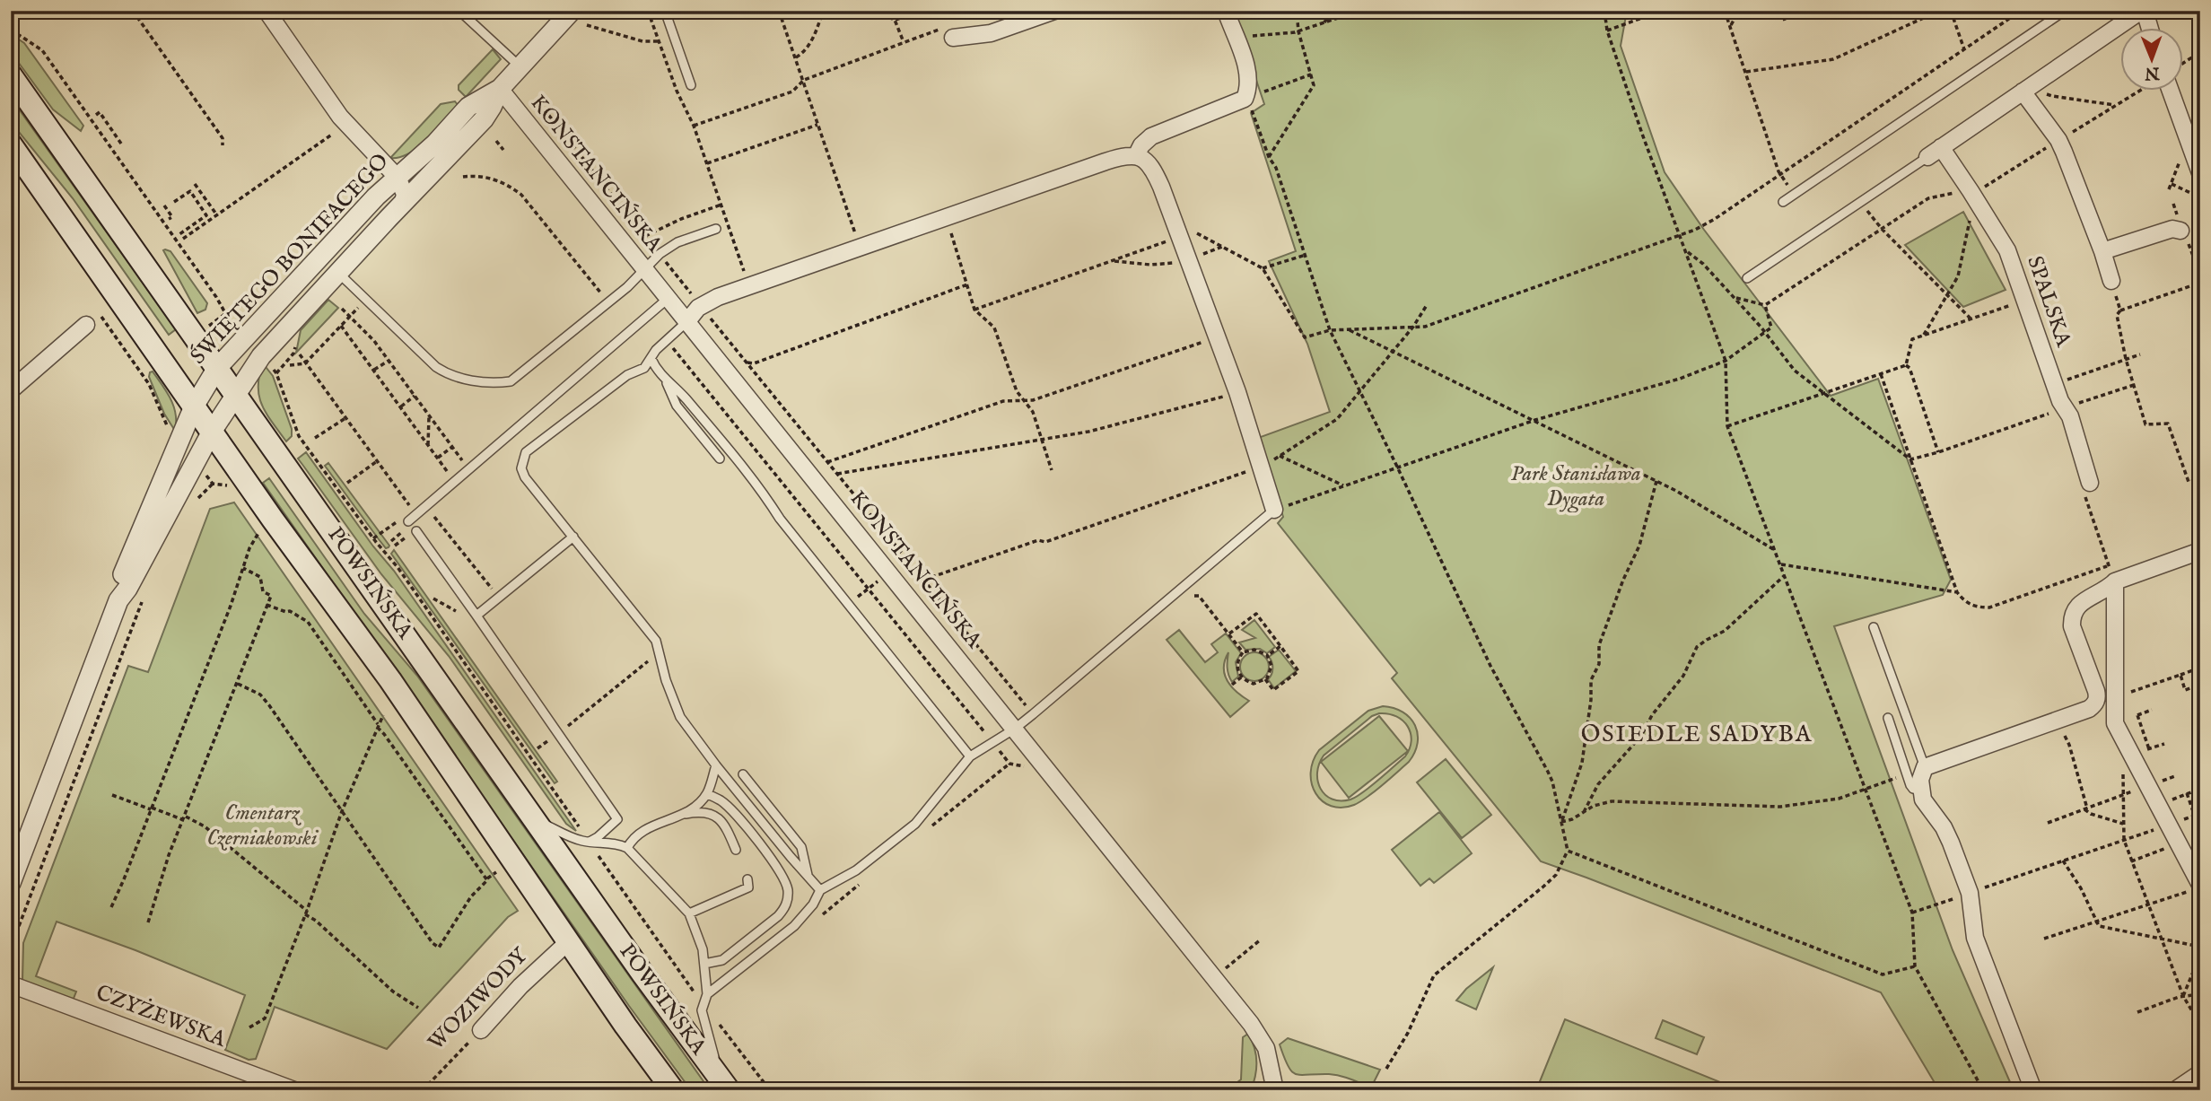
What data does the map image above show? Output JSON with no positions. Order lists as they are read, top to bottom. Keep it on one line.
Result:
{"streets":{"main road":["POWSIŃSKA"],"street":["KONSTANCIŃSKA","ŚWIĘTEGO BONIFACEGO","SPALSKA","WOZIWODY","CZYŻEWSKA"]},"crossings":[["KONSTANCIŃSKA","ŚWIĘTEGO BONIFACEGO"],["ŚWIĘTEGO BONIFACEGO","POWSIŃSKA"],["POWSIŃSKA","WOZIWODY"]],"districts":["OSIEDLE SADYBA"],"parks":["Park Stanisława Dygata","Cmentarz Czerniakowski"],"north":"bottom"}
